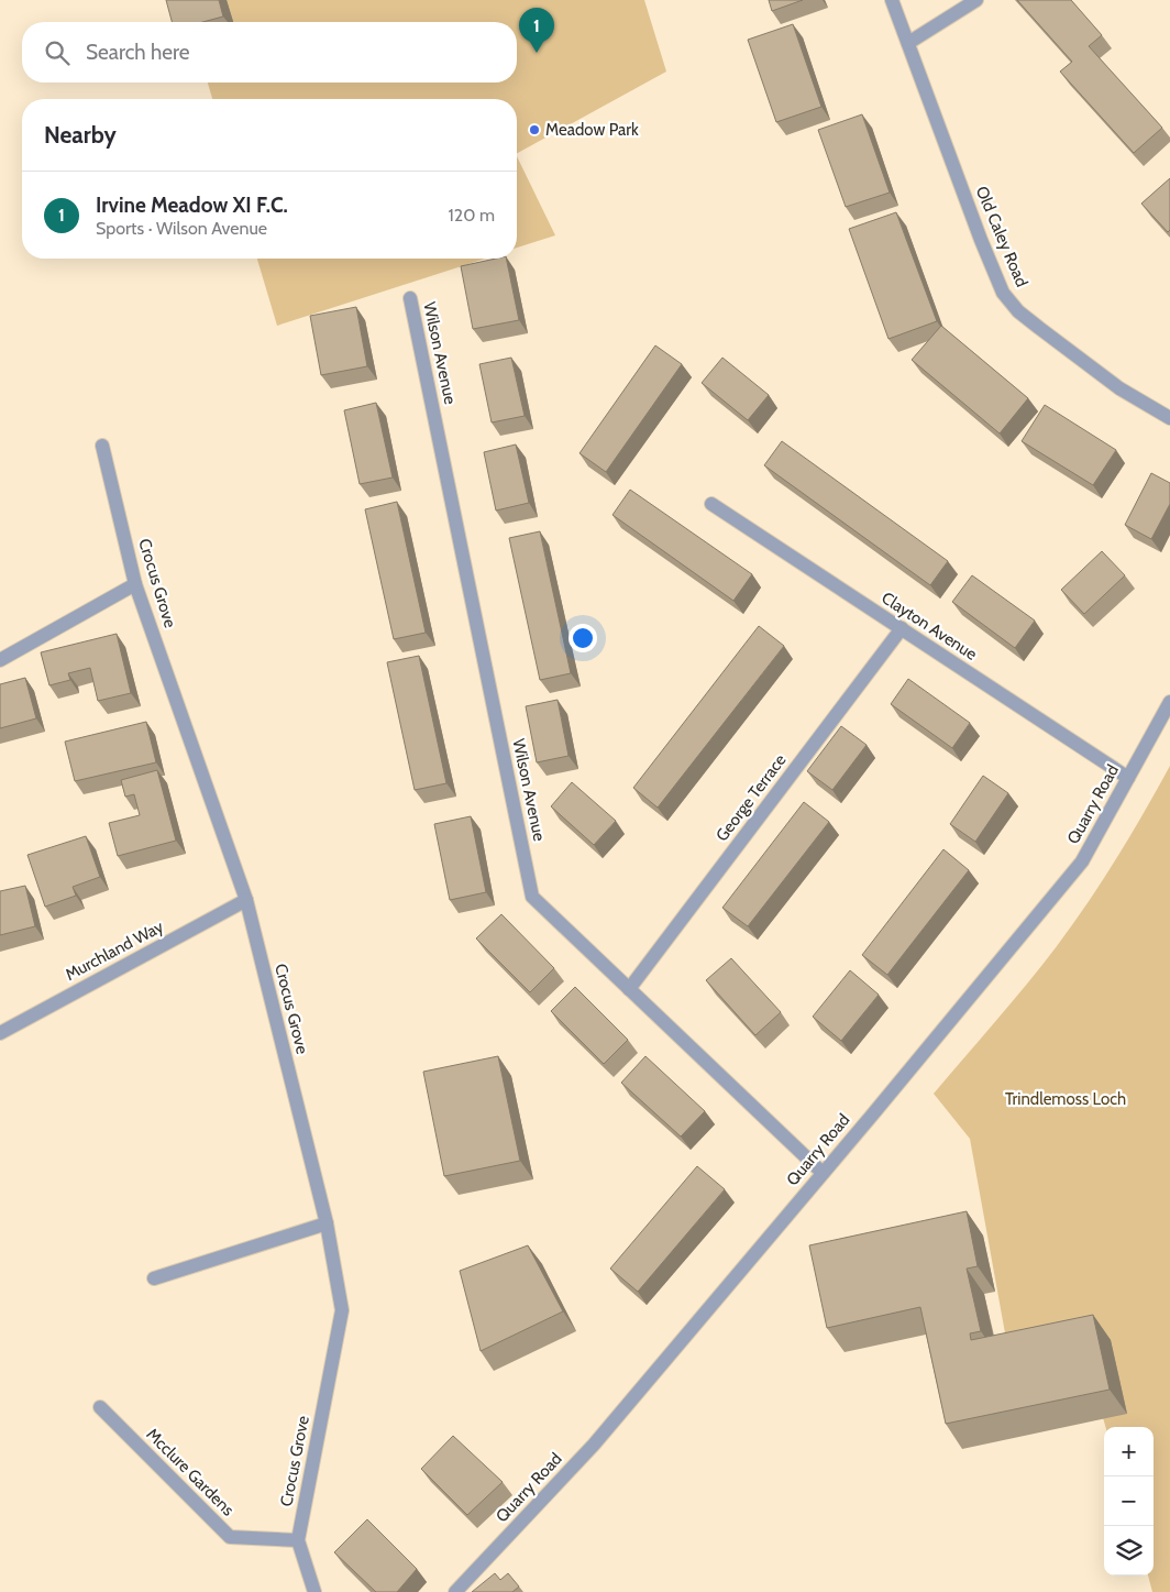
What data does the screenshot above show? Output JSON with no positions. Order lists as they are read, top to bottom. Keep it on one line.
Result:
{"streets":{"street":["Old Caley Road","Wilson Avenue","Crocus Grove","Clayton Avenue","George Terrace","Quarry Road","Murchland Way","Mcclure Gardens"]},"crossings":[["Wilson Avenue","George Terrace"],["Wilson Avenue","Quarry Road"],["Crocus Grove","Murchland Way"],["Crocus Grove","Mcclure Gardens"],["Clayton Avenue","George Terrace"],["Clayton Avenue","Quarry Road"]],"parks":["Trindlemoss Loch"],"places":["Meadow Park"],"page":{"pins":"1","search":"Search here","heading":"Nearby","list":[{"mark":"1","name":"Irvine Meadow XI F.C.","note":"Sports · Wilson Avenue","value":"120 m"}],"map_buttons":["+","−"]}}
